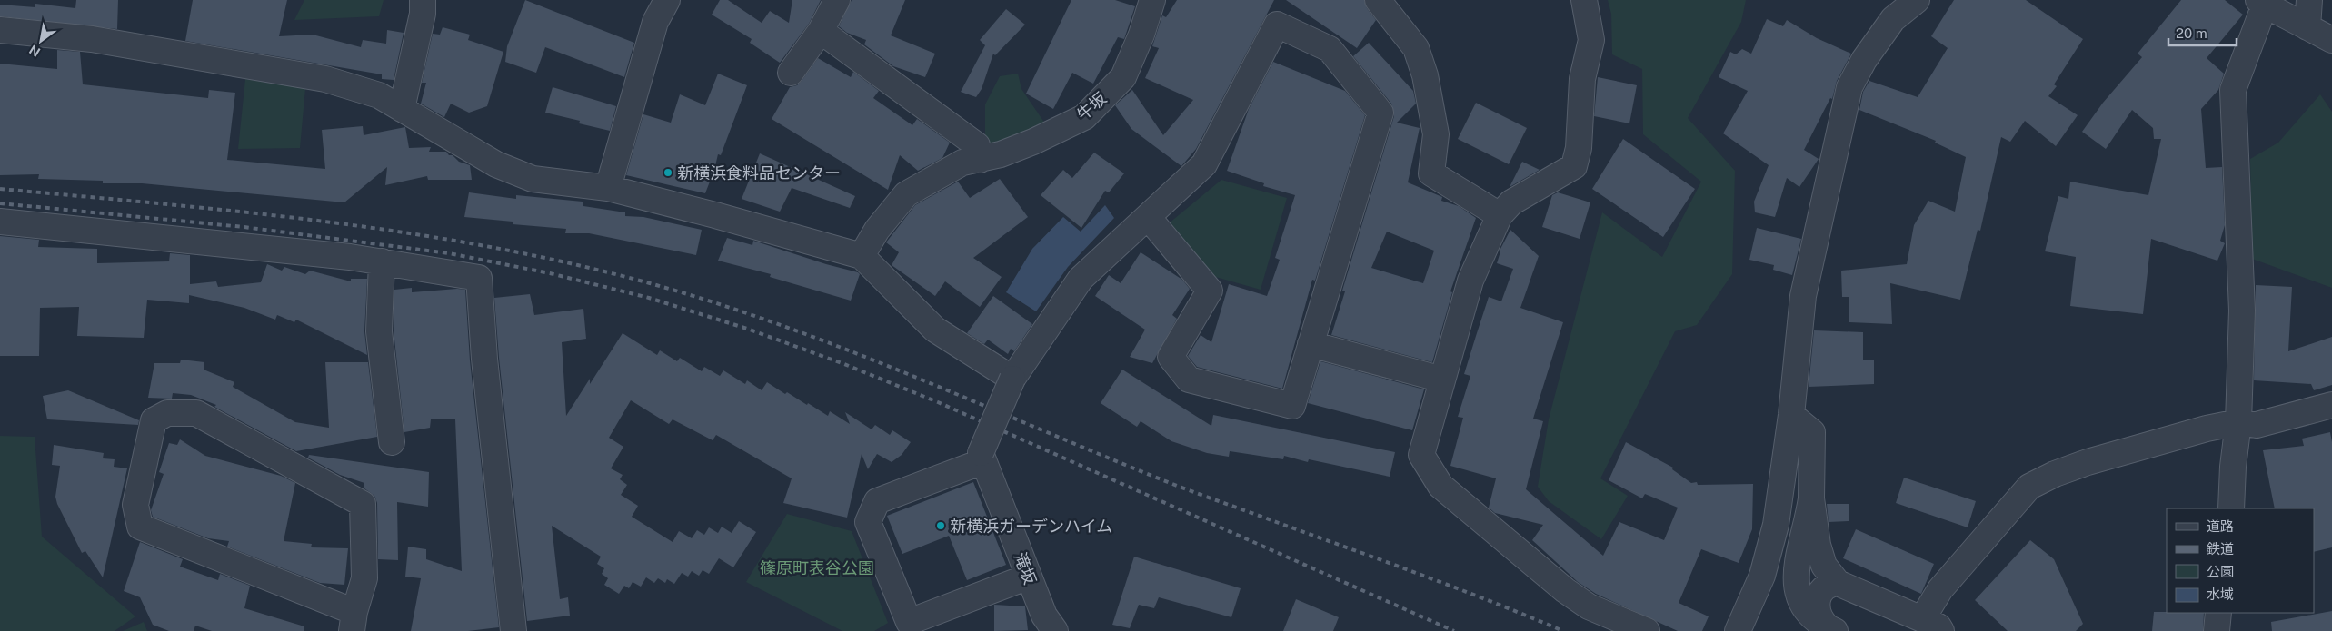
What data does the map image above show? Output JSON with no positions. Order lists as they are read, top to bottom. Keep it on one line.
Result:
{"streets":{"street":["牛坂","滝坂"]},"parks":["篠原町表谷公園"],"places":["新横浜食料品センター","新横浜ガーデンハイム"],"legend":["道路","鉄道","公園","水域"],"scale_bar":"20 m","north":"bottom left"}
